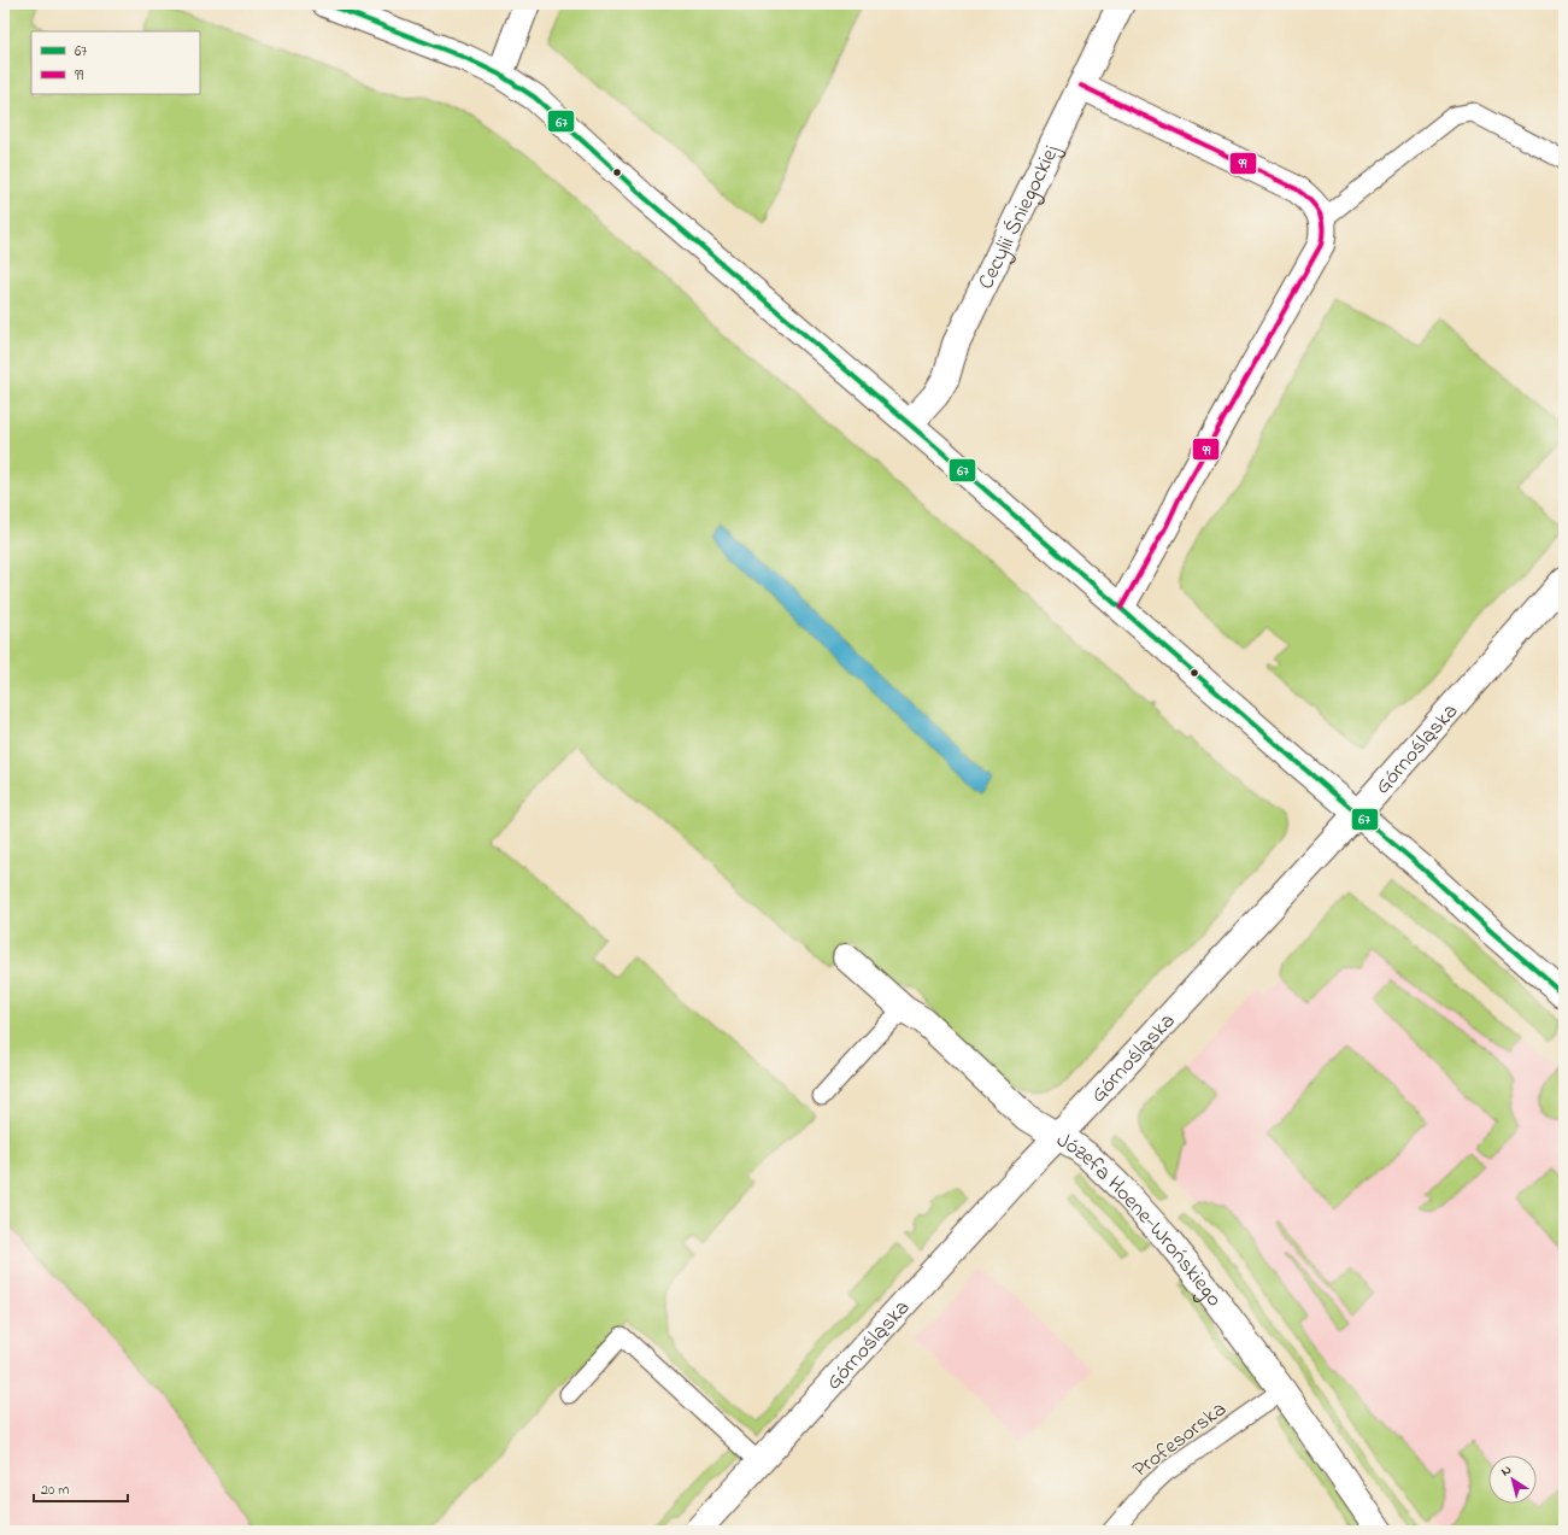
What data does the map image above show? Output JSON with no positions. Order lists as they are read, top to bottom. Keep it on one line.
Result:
{"streets":{"street":["Cecylii Śniegockiej","Górnośląska","Józefa Hoene-Wrońskiego"],"lane":["Profesorska"]},"crossings":[["Górnośląska","Józefa Hoene-Wrońskiego"],["Józefa Hoene-Wrońskiego","Profesorska"]],"lines":["transit line 67","transit line 99"],"legend":["67","99"],"scale_bar":"20 m","north":"top left"}
